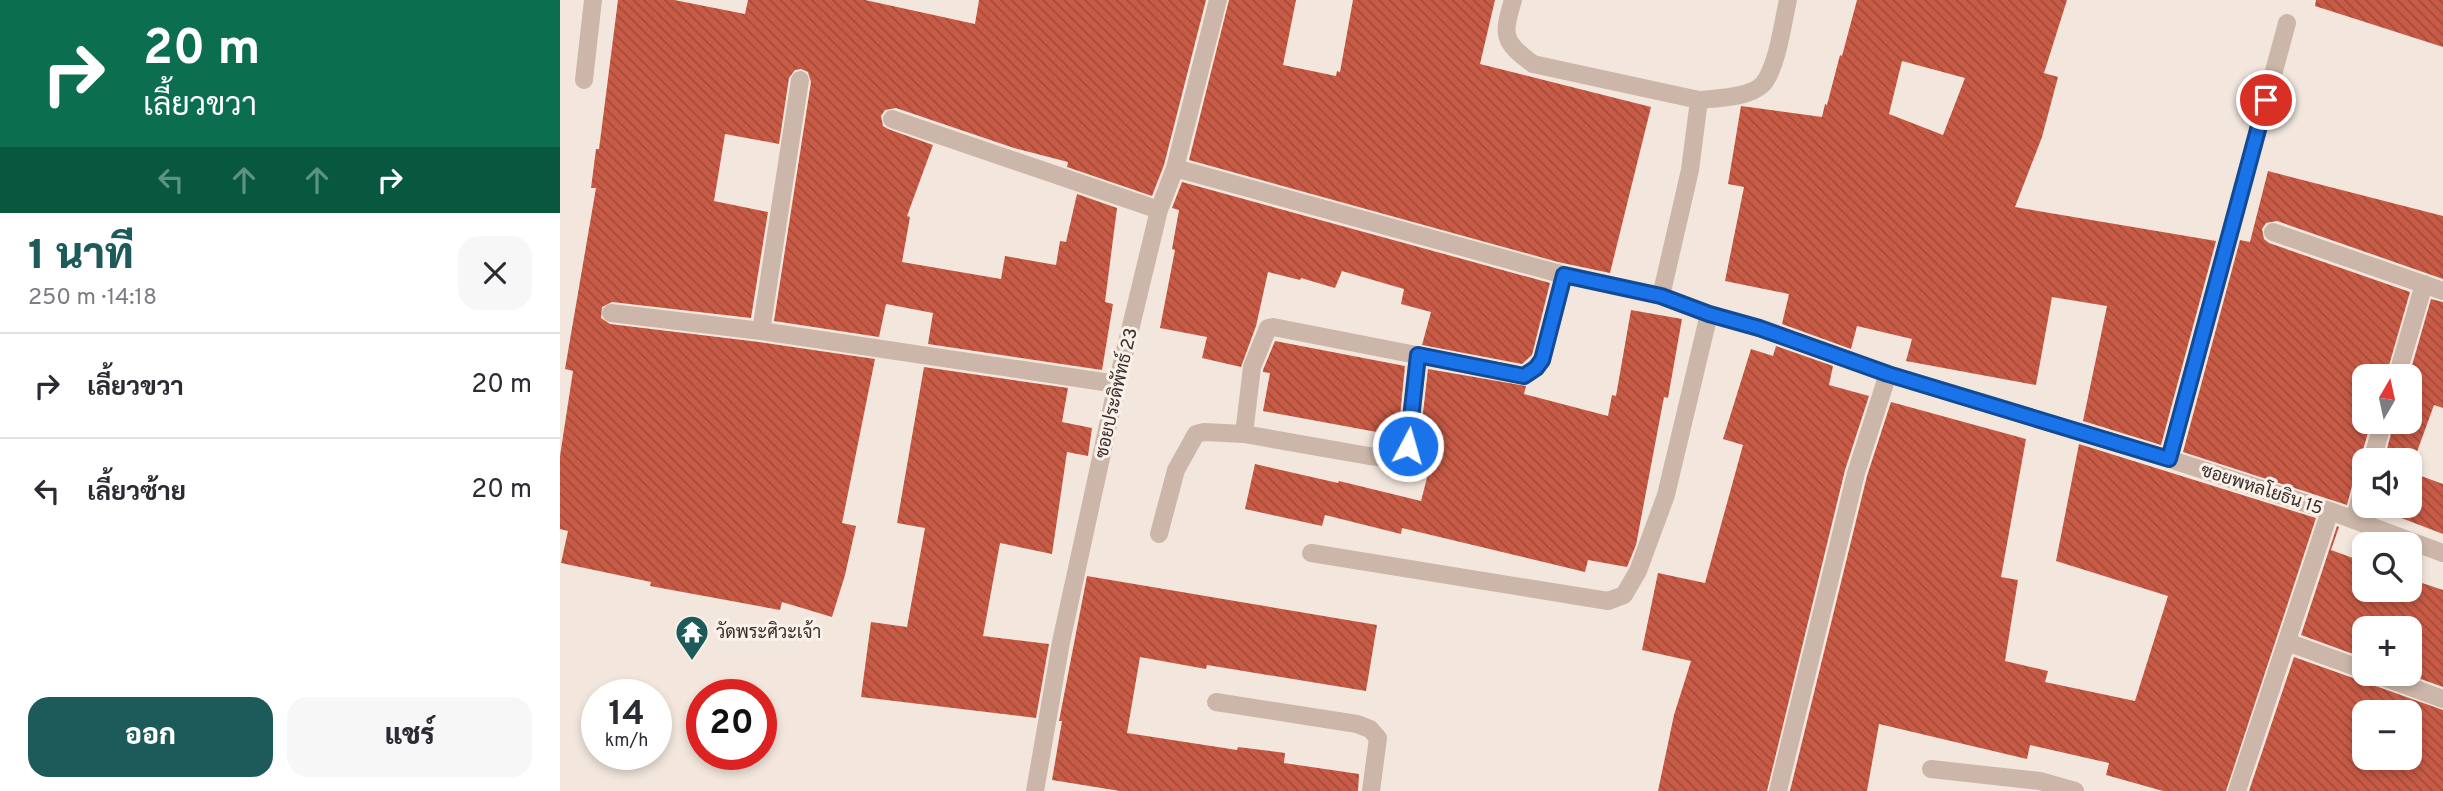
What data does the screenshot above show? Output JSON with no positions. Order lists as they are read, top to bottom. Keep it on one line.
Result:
{"streets":{"street":["ซอยประดิพัทธ์ 23","ซอยพหลโยธิน 15"]},"crossings":[["ซอยประดิพัทธ์ 23","ซอยพหลโยธิน 15"]],"places":{"temple":["วัดพระศิวะเจ้า"]},"north":"top","page":{"turn":["20 m","เลี้ยวขวา"],"heading":["1 นาที","250 m · 14:18"],"list":[{"name":"เลี้ยวขวา","value":"20 m"},{"name":"เลี้ยวซ้าย","value":"20 m"}],"map_buttons":["+","−"],"speed":"14 km/h","limit":"20","buttons":["ออก","แชร์"]}}
